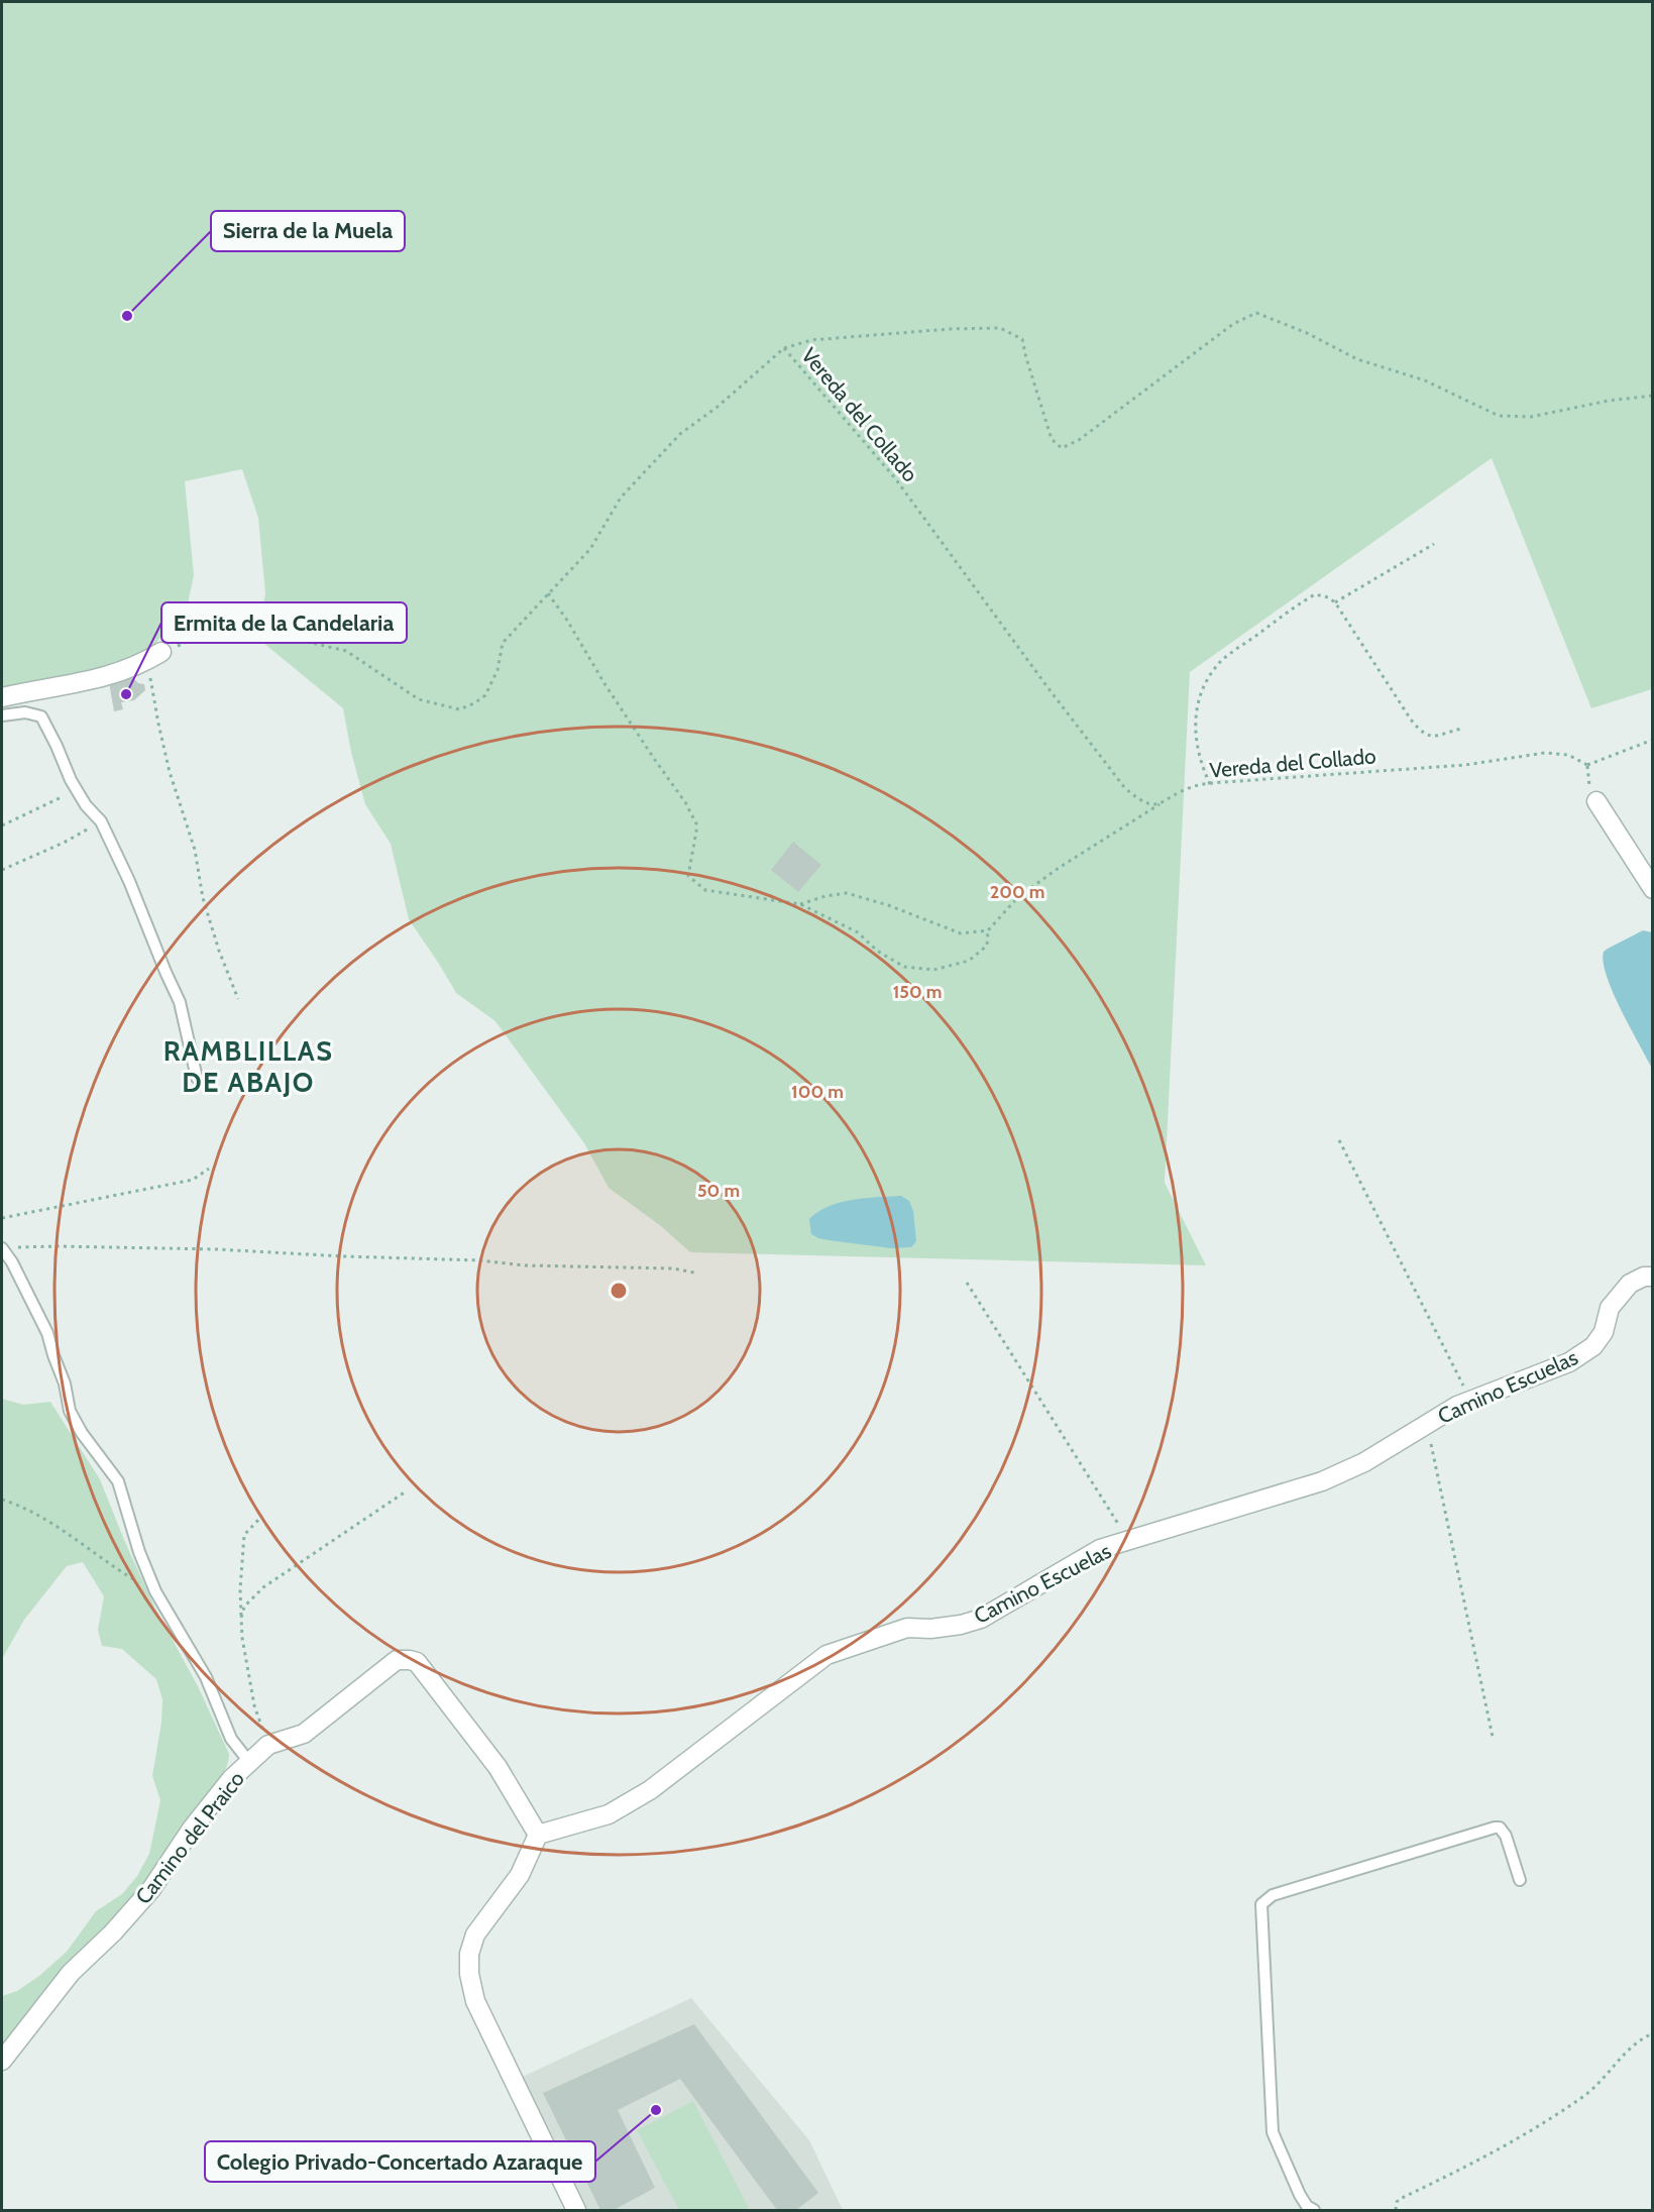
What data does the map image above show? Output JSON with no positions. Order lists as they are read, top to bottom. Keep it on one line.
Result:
{"streets":{"street":["Camino Escuelas","Camino del Praico"],"path":["Vereda del Collado"]},"crossings":[["Camino Escuelas","Camino del Praico"]],"districts":["RAMBLILLAS DE ABAJO"],"places":["Sierra de la Muela","Ermita de la Candelaria","Colegio Privado-Concertado Azaraque"],"rings":["200 m","150 m","100 m","50 m"]}
